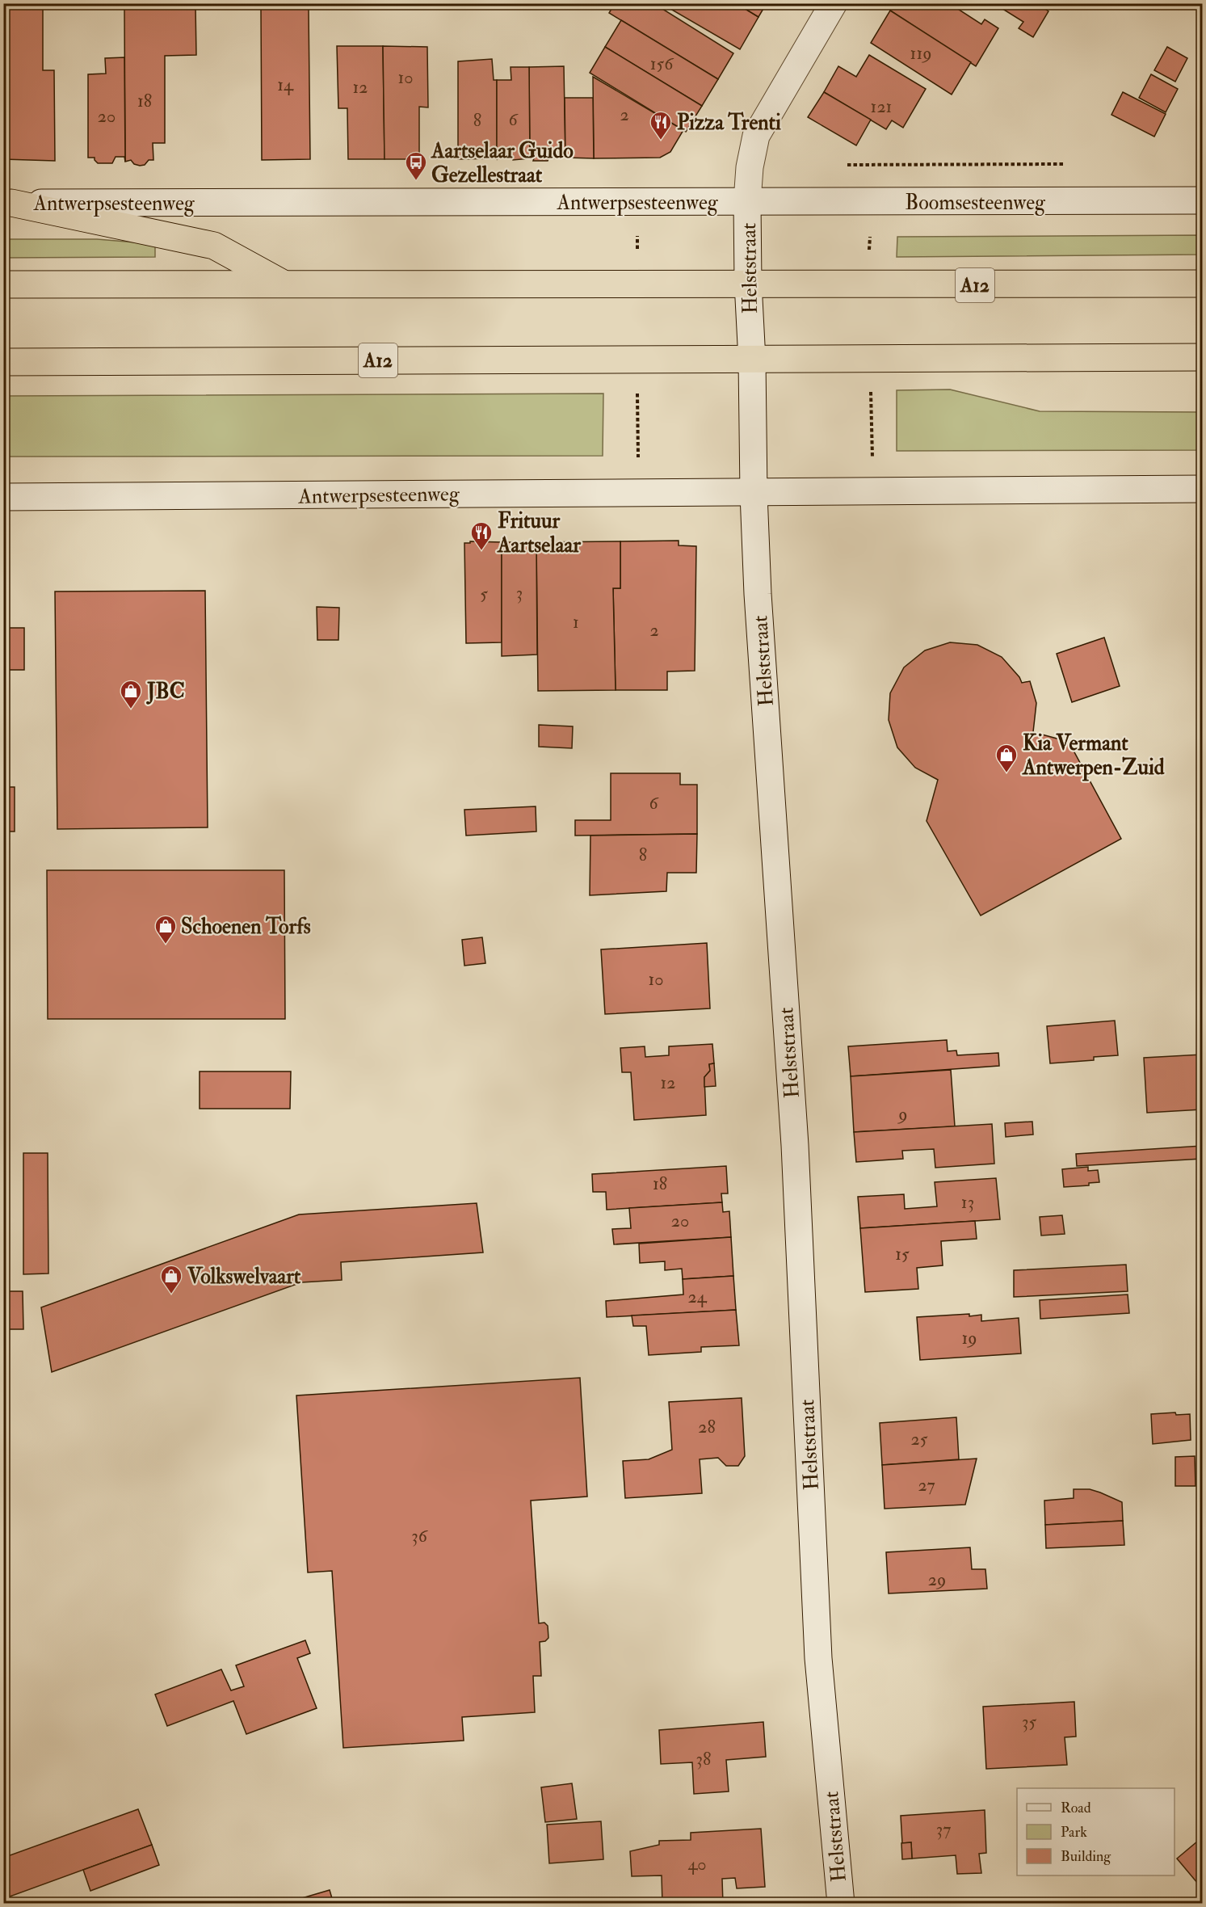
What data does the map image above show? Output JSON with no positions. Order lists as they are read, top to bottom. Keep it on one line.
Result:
{"streets":{"highway":["A12"],"main road":["Antwerpsesteenweg","Boomsesteenweg","Helststraat"]},"crossings":[["Antwerpsesteenweg","Boomsesteenweg"],["Antwerpsesteenweg","Helststraat"],["Boomsesteenweg","Helststraat"],["Helststraat","A12"]],"places":{"restaurant":["Pizza Trenti","Frituur Aartselaar"],"bus stop":["Aartselaar Guido Gezellestraat"],"shop":["JBC","Kia Vermant Antwerpen-Zuid","Schoenen Torfs","Volkswelvaart"]},"house_numbers":["119","156","10","14","12","18","121","2","20","6","8","3","5","1","2","6","8","10","12","9","18","13","20","15","24","19","28","25","27","36","29","35","38","37","40"],"legend":["Road","Park","Building"]}
